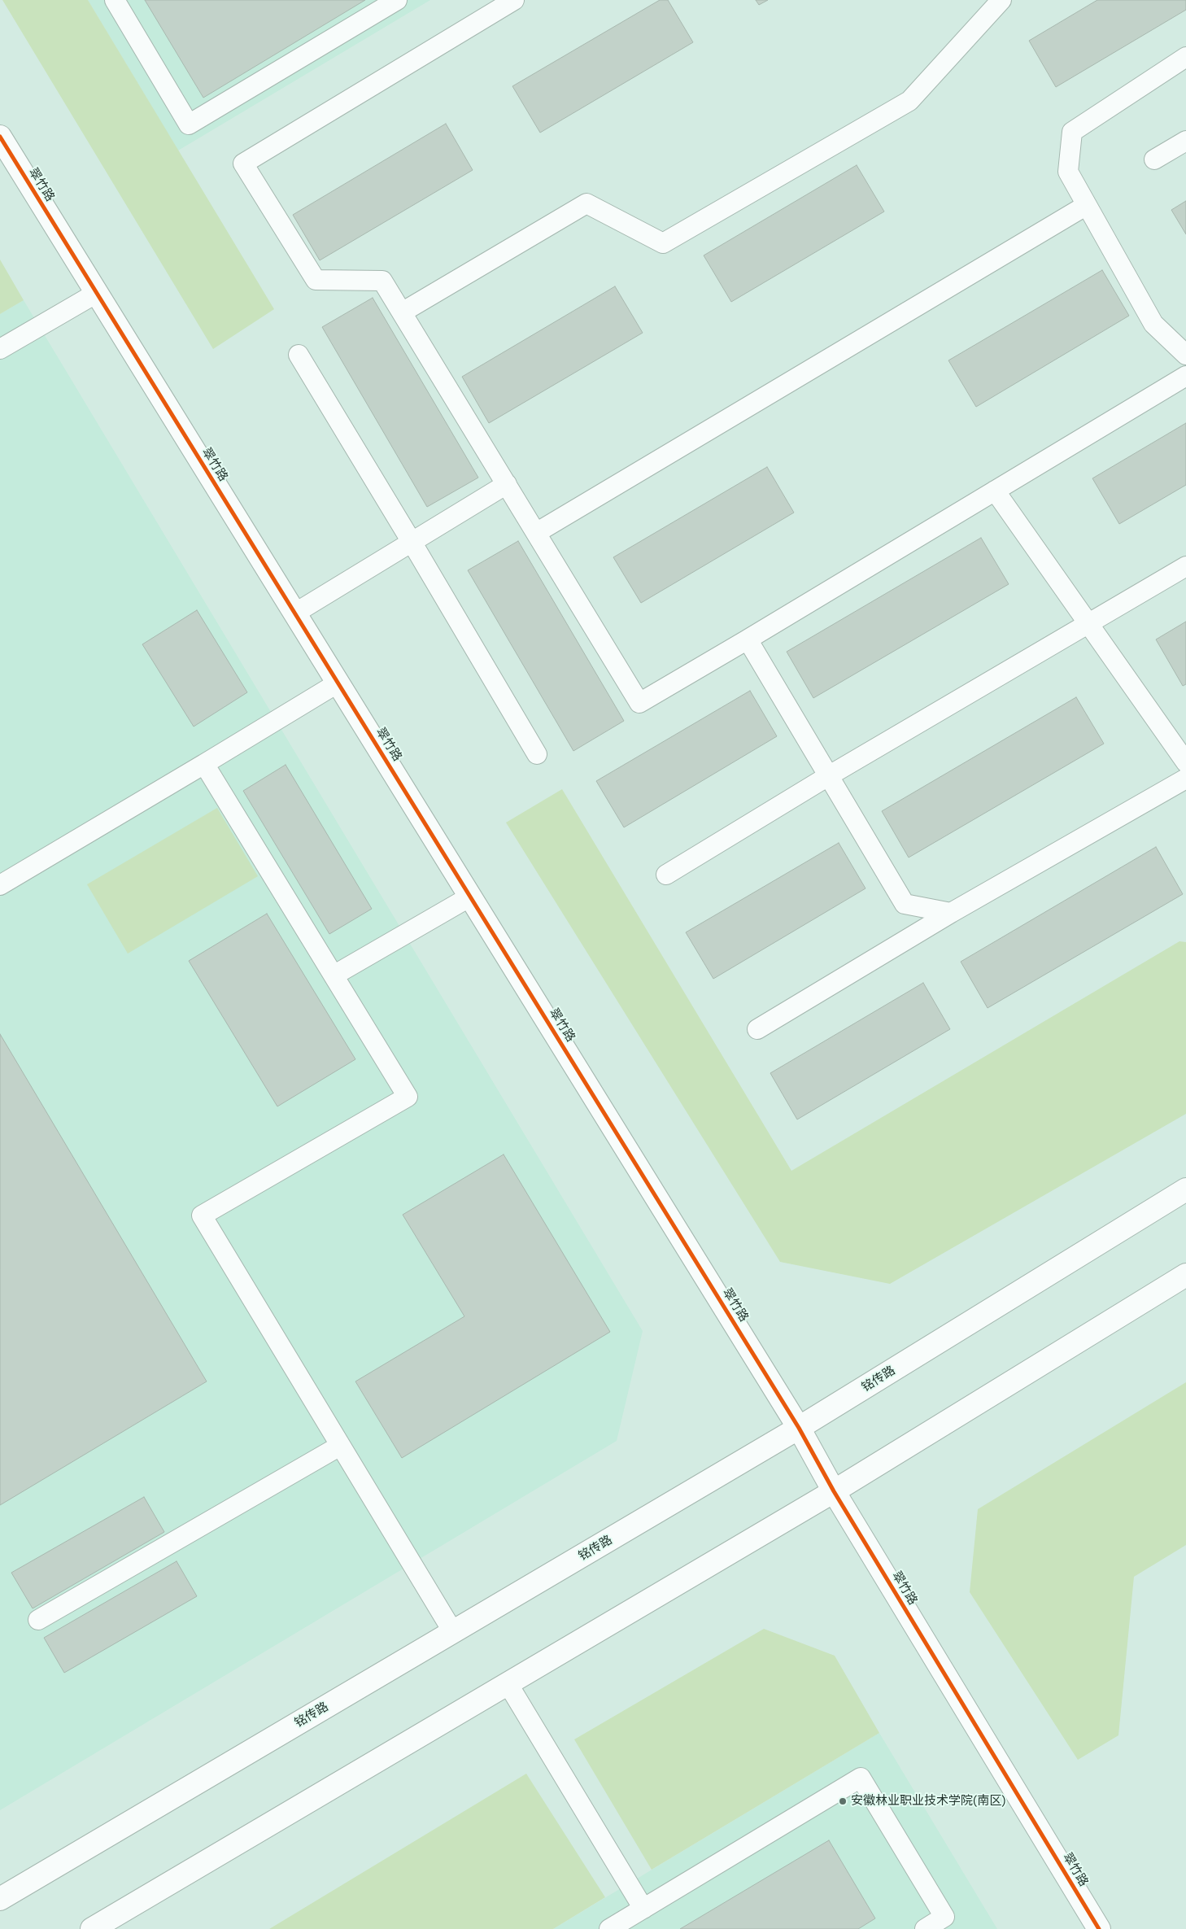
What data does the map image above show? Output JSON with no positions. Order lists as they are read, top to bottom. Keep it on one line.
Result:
{"streets":{"main road":["翠竹路","铭传路"]},"crossings":[["翠竹路","铭传路"]],"places":["安徽林业职业技术学院(南区)"]}
